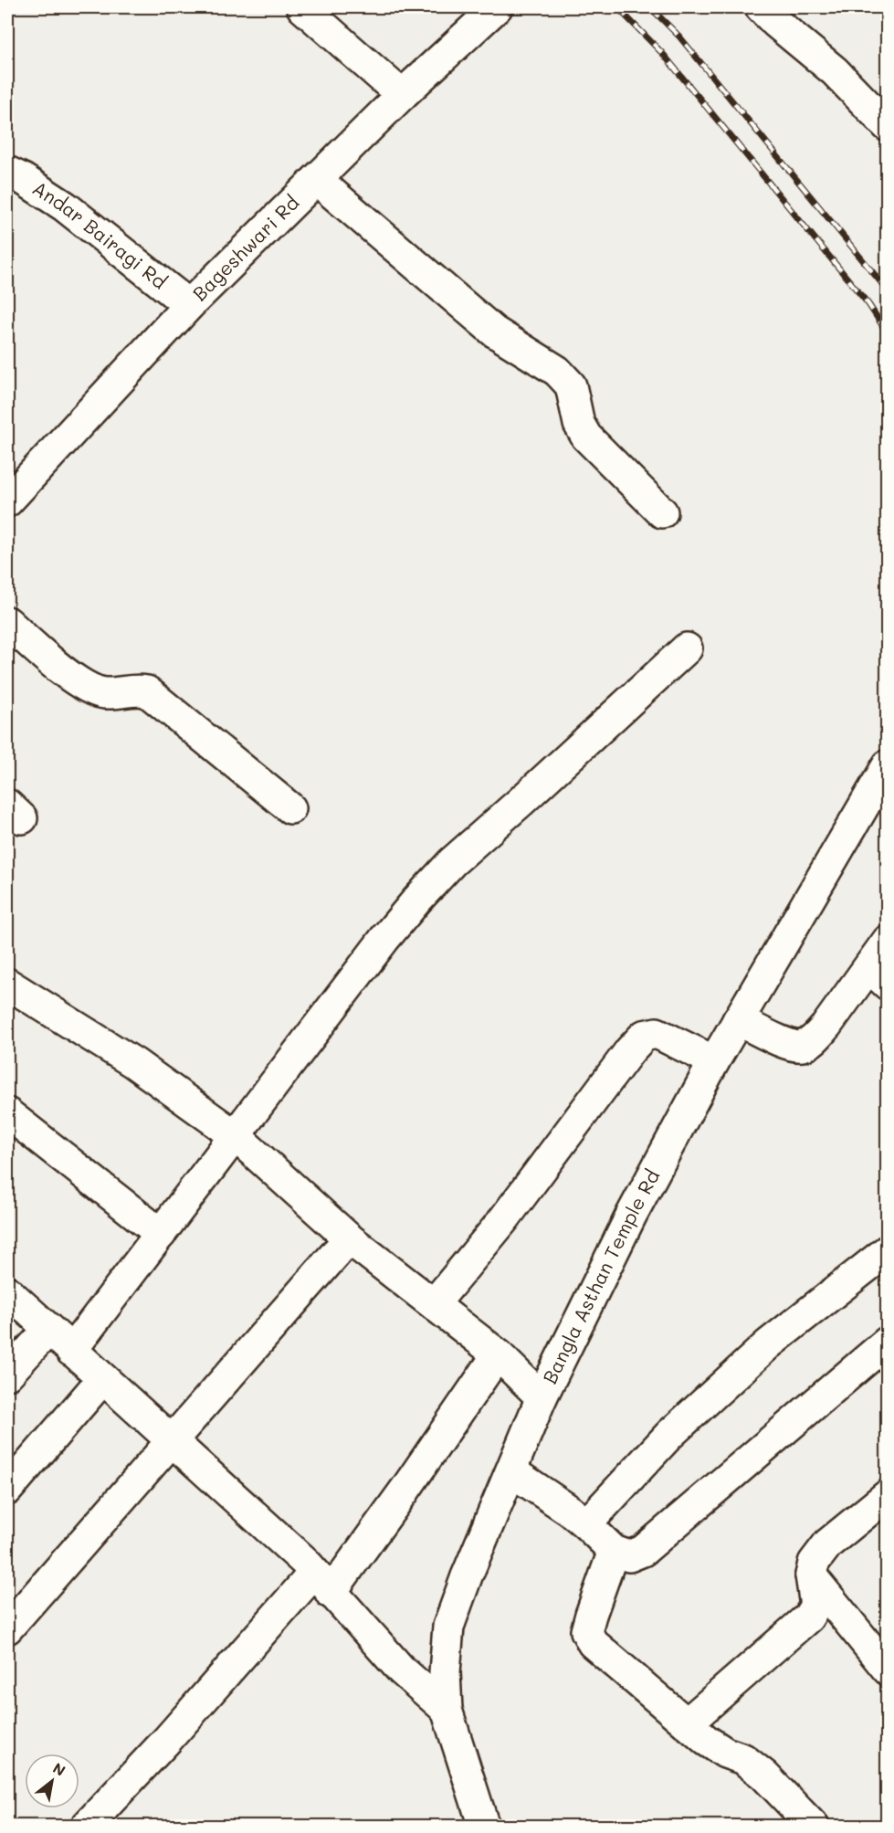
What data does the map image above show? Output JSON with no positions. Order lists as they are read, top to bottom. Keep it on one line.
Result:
{"streets":{"street":["Andar Bairagi Rd","Bageshwari Rd","Bangla Asthan Temple Rd"]},"crossings":[["Andar Bairagi Rd","Bageshwari Rd"]],"north":"top right"}
